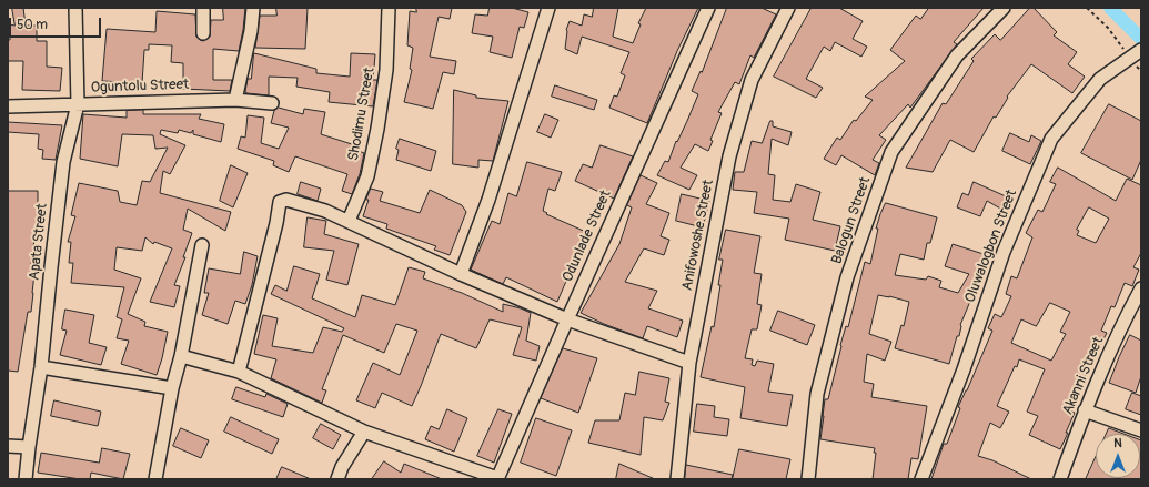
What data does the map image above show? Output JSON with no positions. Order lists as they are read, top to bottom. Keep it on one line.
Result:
{"streets":{"street":["Oguntolu Street","Shodimu Street","Balogun Street","Anifowoshe Street","Odunlade Street","Apata Street","Oluwalogbon Street","Akanni Street"]},"crossings":[["Oguntolu Street","Apata Street"]],"scale_bar":"50 m","north":"top"}
